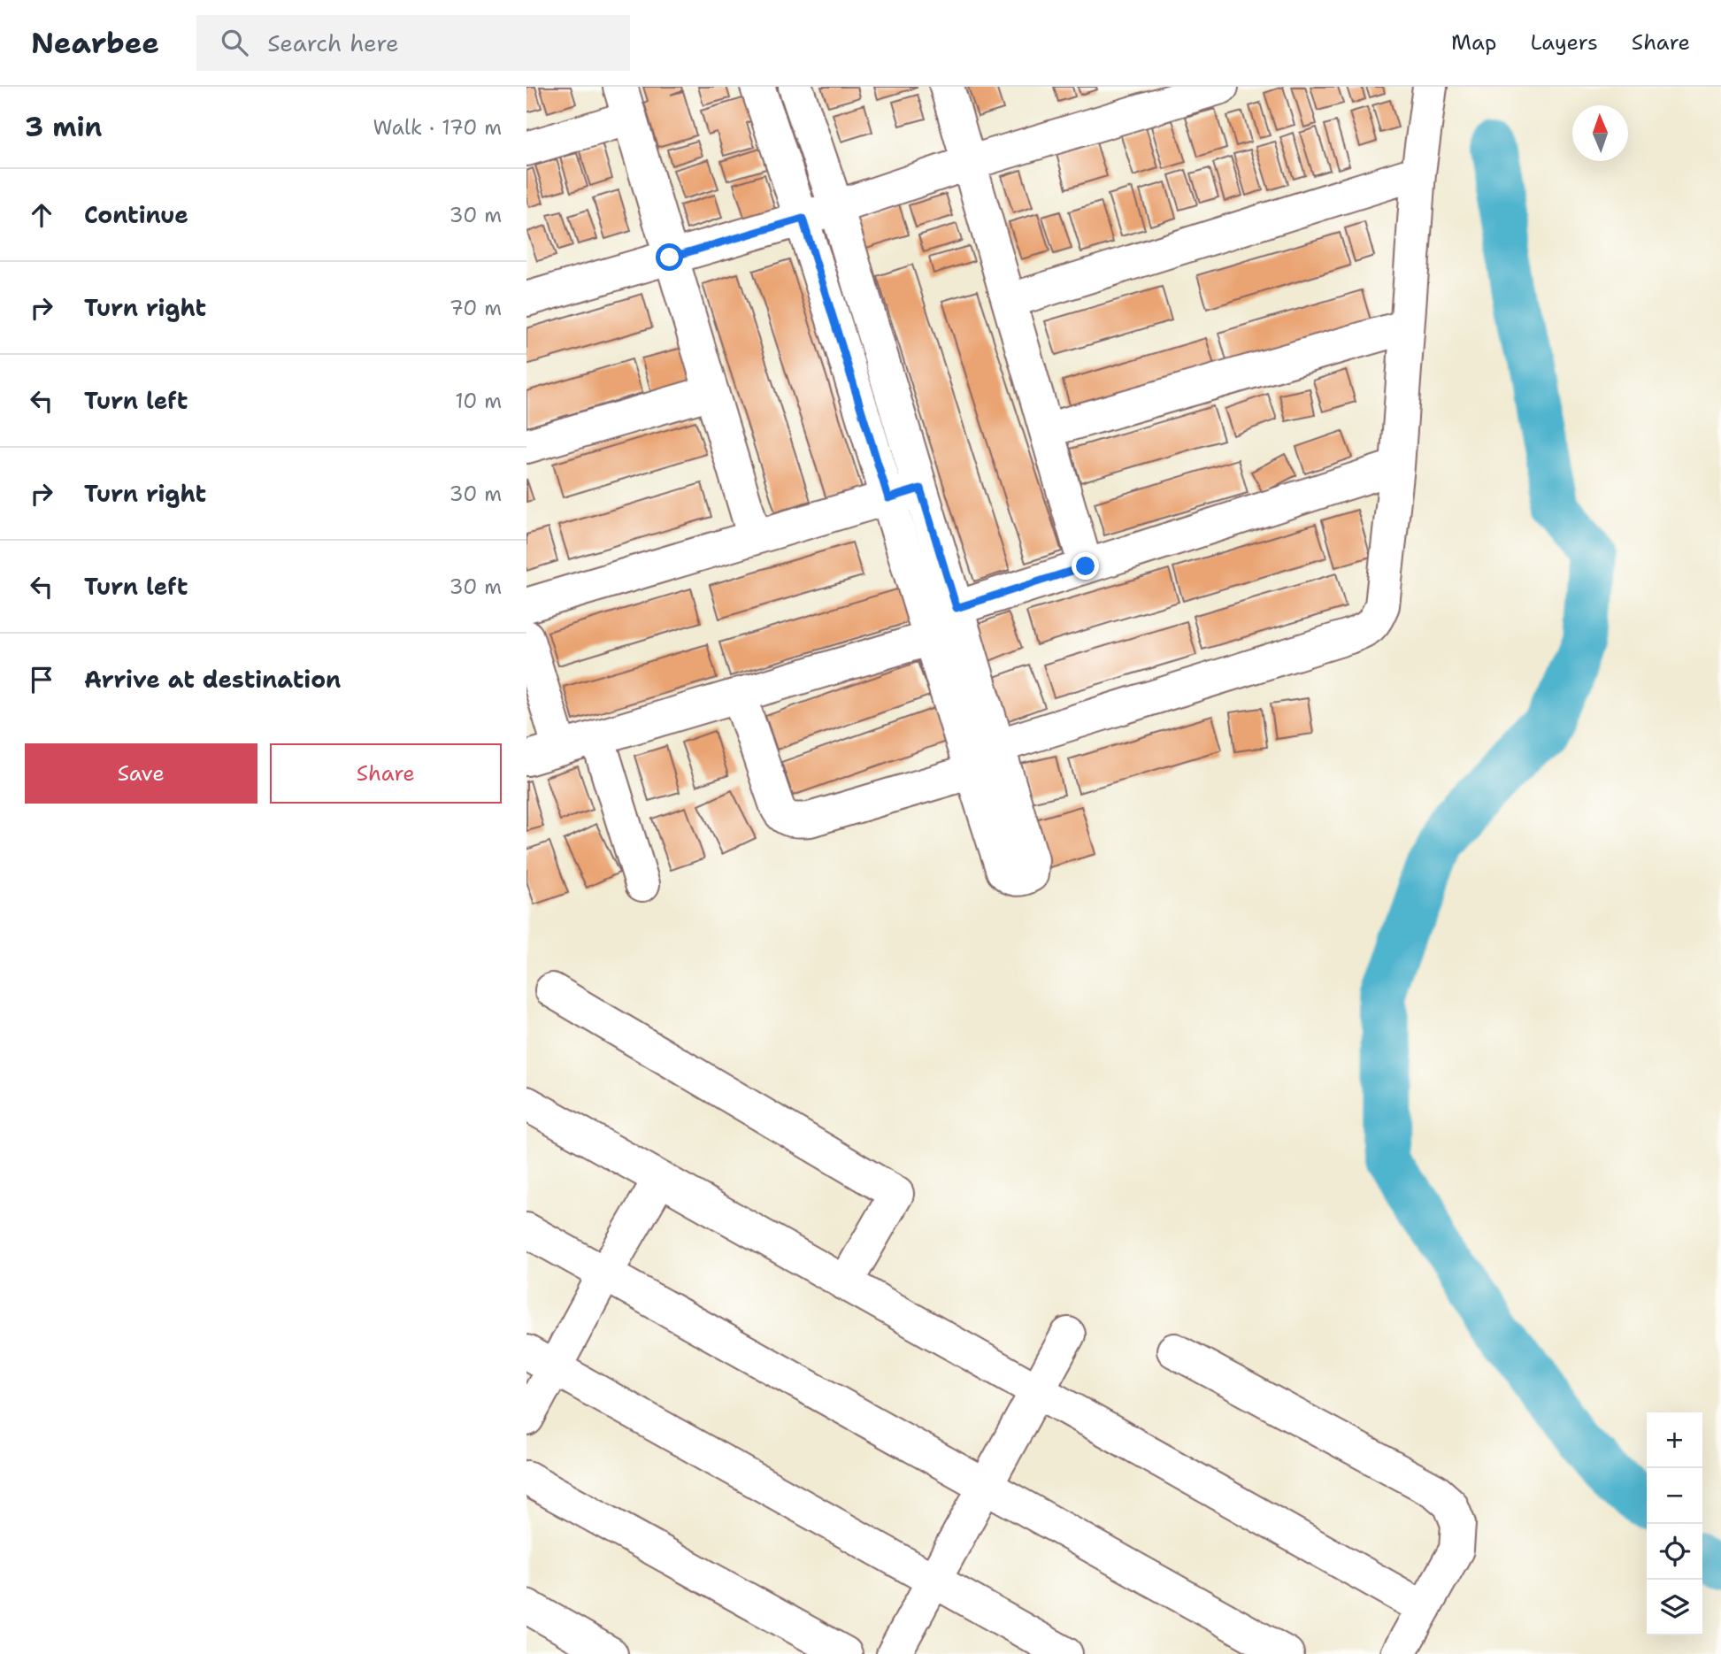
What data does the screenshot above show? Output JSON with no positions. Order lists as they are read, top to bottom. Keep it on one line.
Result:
{"north":"top","page":{"header":"Nearbee","search":"Search here","nav":["Map","Layers","Share"],"heading":["3 min","Walk · 170 m"],"list":[["Continue","30 m"],["Turn right","70 m"],["Turn left","10 m"],["Turn right","30 m"],["Turn left","30 m"],"Arrive at destination"],"buttons":["Save","Share"],"map_buttons":["+","−"]}}
